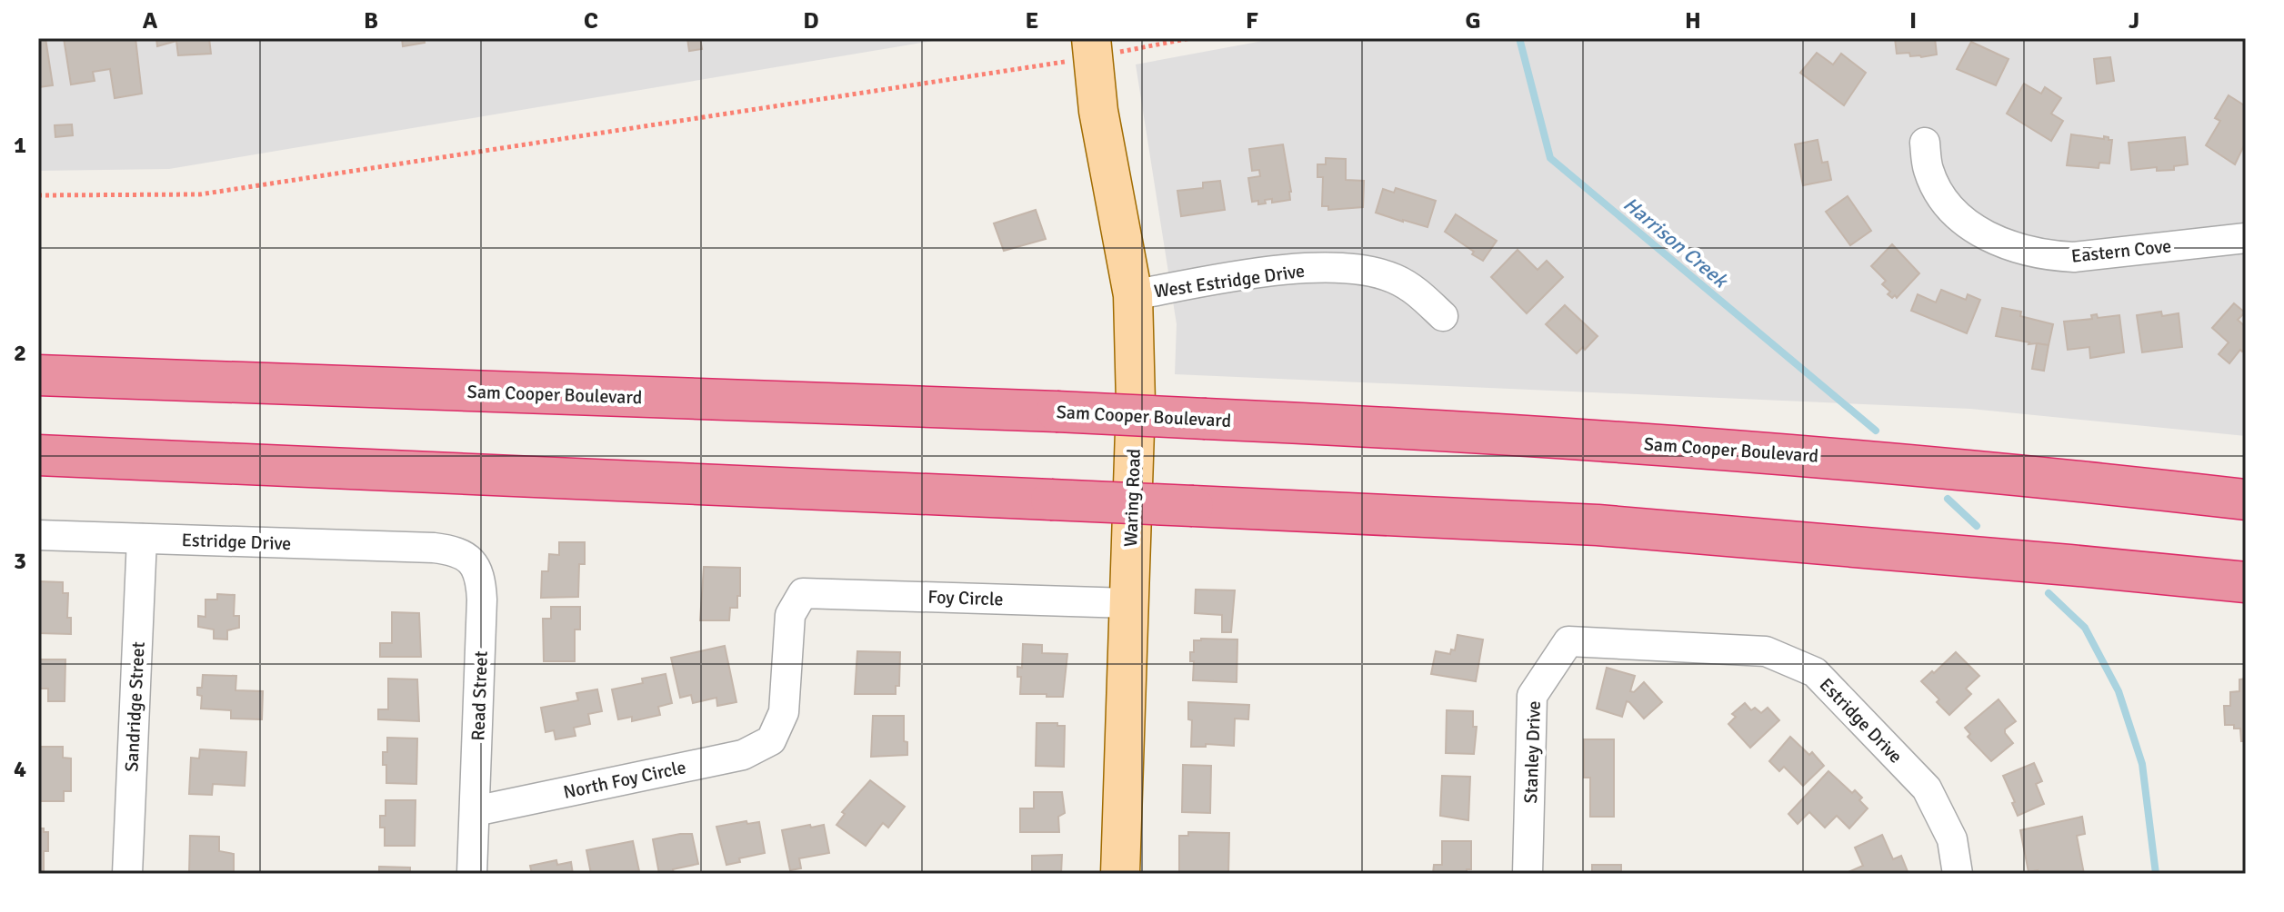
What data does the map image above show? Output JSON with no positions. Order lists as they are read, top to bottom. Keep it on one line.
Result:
{"streets":{"highway":["Sam Cooper Boulevard"],"main road":["Waring Road"],"street":["Eastern Cove","West Estridge Drive","Estridge Drive","Foy Circle","Read Street","Sandridge Street","Stanley Drive","North Foy Circle"]},"crossings":[["West Estridge Drive","Waring Road"],["Waring Road","Foy Circle"],["Estridge Drive","Read Street"],["Estridge Drive","Sandridge Street"],["Estridge Drive","Stanley Drive"],["Foy Circle","North Foy Circle"],["Read Street","North Foy Circle"]],"water":["Harrison Creek"],"grid":{"columns":["A","B","C","D","E","F","G","H","I","J"],"rows":["1","2","3","4"]}}
